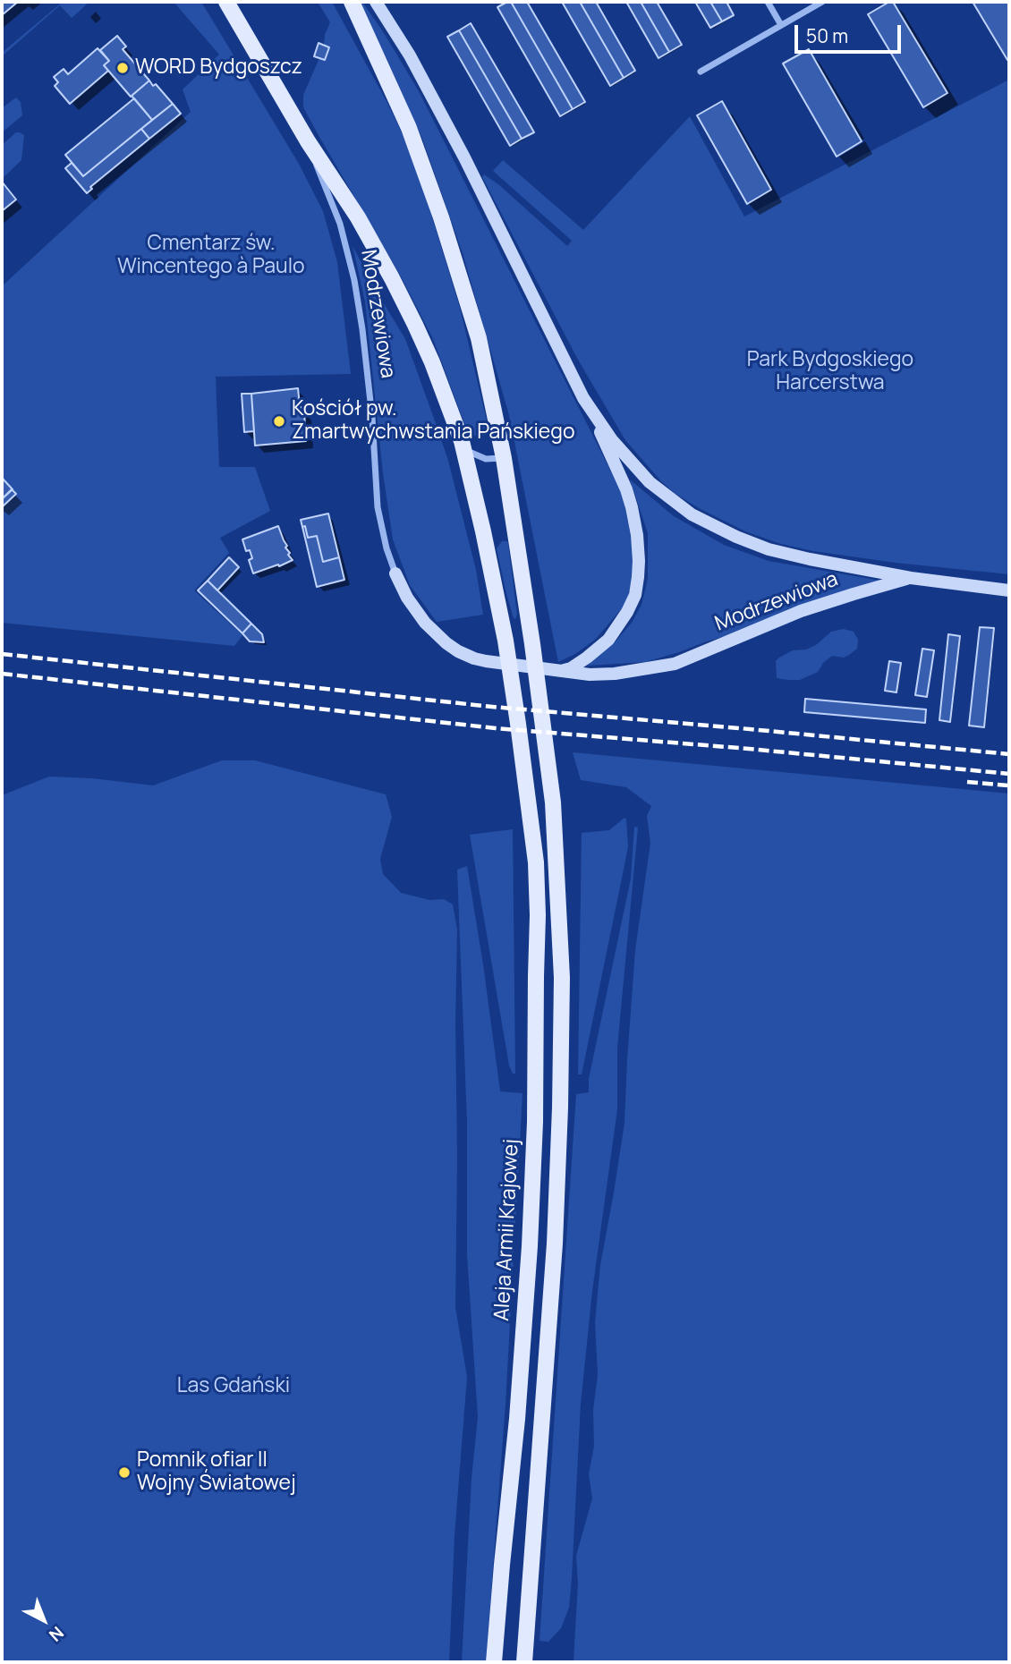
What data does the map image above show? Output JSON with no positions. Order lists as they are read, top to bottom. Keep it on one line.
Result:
{"streets":{"main road":["Aleja Armii Krajowej"],"street":["Modrzewiowa"]},"crossings":[["Modrzewiowa","Aleja Armii Krajowej"]],"parks":["Cmentarz św. Wincentego à Paulo","Park Bydgoskiego Harcerstwa","Las Gdański"],"places":["WORD Bydgoszcz","Kościół pw. Zmartwychwstania Pańskiego","Pomnik ofiar II Wojny Światowej"],"scale_bar":"50 m","north":"bottom right"}
